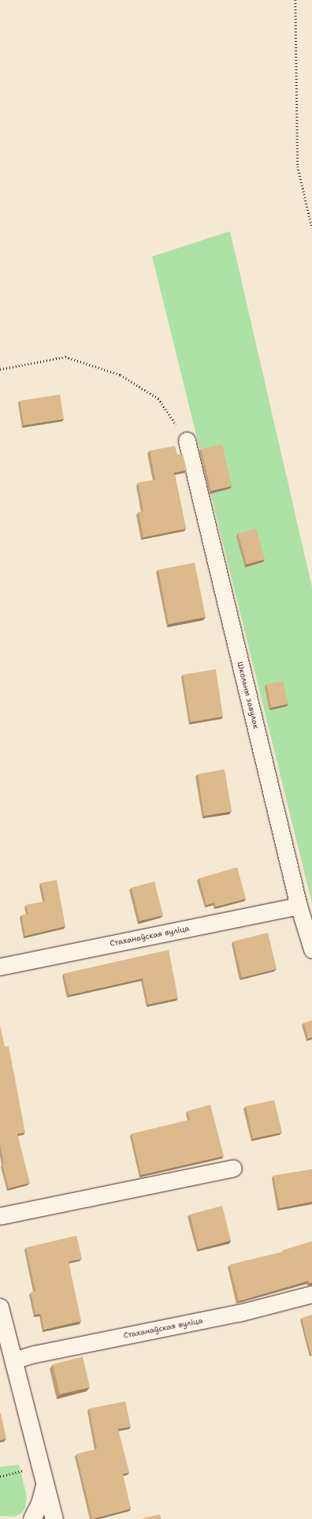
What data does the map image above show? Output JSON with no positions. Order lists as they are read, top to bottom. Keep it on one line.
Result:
{"streets":{"street":["Школьны завулак","Стаханаўская вуліца"]},"crossings":[["Школьны завулак","Стаханаўская вуліца"]]}
